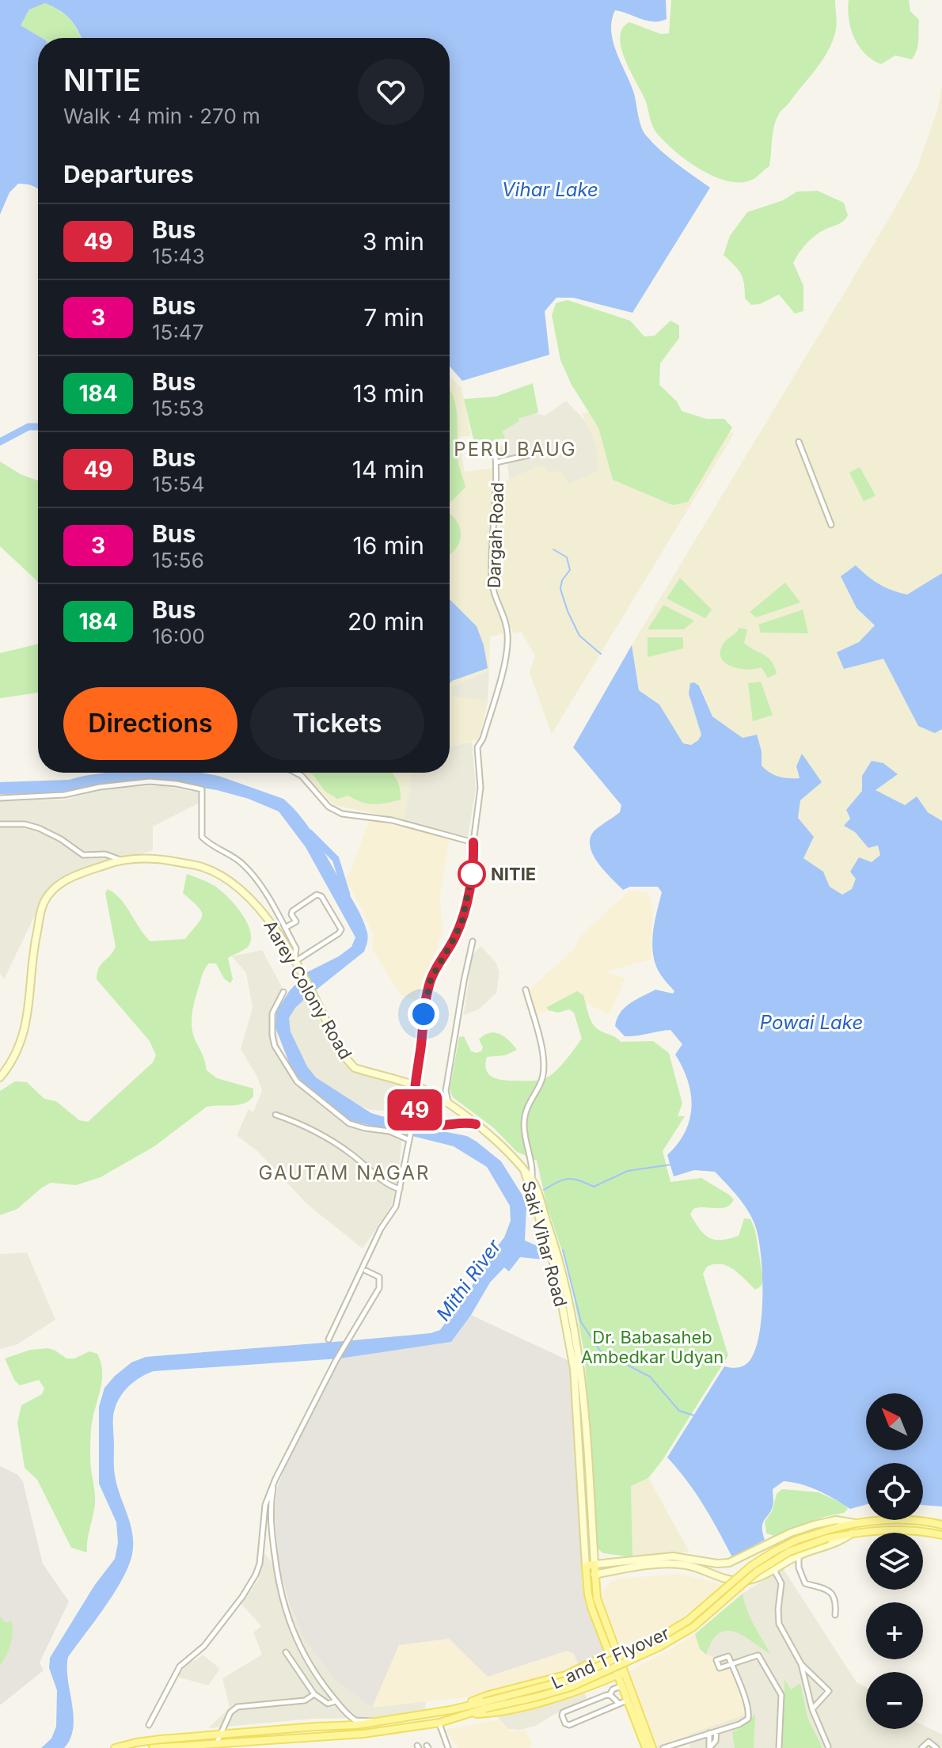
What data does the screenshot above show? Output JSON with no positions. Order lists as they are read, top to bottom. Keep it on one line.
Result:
{"streets":{"main road":["Aarey Colony Road","Saki Vihar Road","L and T Flyover"],"street":["Dargah Road"]},"crossings":[["Aarey Colony Road","Saki Vihar Road"]],"districts":["PERU BAUG","GAUTAM NAGAR"],"water":["Vihar Lake","Powai Lake","Mithi River"],"parks":["Dr. Babasaheb Ambedkar Udyan"],"places":["NITIE"],"lines":["bus line 49"],"north":"top left","page":{"on_map":"49","heading":[["NITIE","Walk · 4 min · 270 m"],"Departures"],"list":[{"mark":"49","name":"Bus","note":"15:43","value":"3 min"},{"mark":"3","name":"Bus","note":"15:47","value":"7 min"},{"mark":"184","name":"Bus","note":"15:53","value":"13 min"},{"mark":"49","name":"Bus","note":"15:54","value":"14 min"},{"mark":"3","name":"Bus","note":"15:56","value":"16 min"},{"mark":"184","name":"Bus","note":"16:00","value":"20 min"}],"buttons":["Directions","Tickets"],"map_buttons":["+","−"]}}
